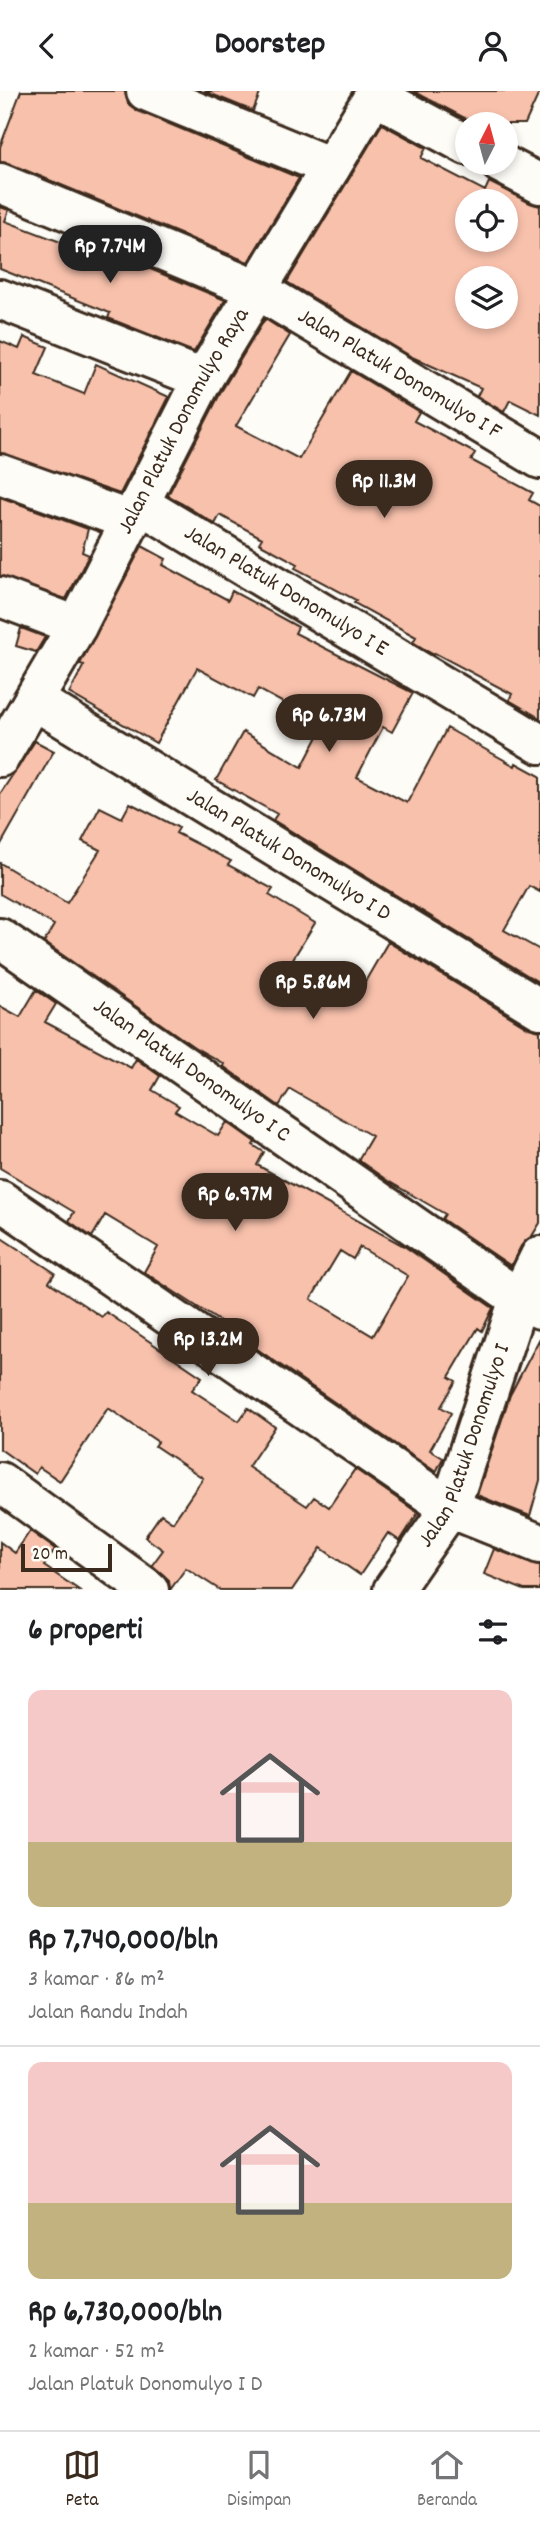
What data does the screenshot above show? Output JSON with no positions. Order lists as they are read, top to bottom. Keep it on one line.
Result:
{"streets":{"street":["Jalan Platuk Donomulyo I F","Jalan Platuk Donomulyo Raya","Jalan Platuk Donomulyo I E","Jalan Platuk Donomulyo I D","Jalan Platuk Donomulyo I C","Jalan Platuk Donomulyo I"]},"crossings":[["Jalan Platuk Donomulyo I F","Jalan Platuk Donomulyo Raya"],["Jalan Platuk Donomulyo Raya","Jalan Platuk Donomulyo I E"],["Jalan Platuk Donomulyo Raya","Jalan Platuk Donomulyo I D"],["Jalan Platuk Donomulyo I C","Jalan Platuk Donomulyo I"]],"scale_bar":"20 m","north":"top","page":{"header":"Doorstep","price":["Rp 7.74M","Rp 11.3M","Rp 6.73M","Rp 5.86M","Rp 6.97M","Rp 13.2M"],"scale":"20 m","heading":"6 properti","list":[{"name":"Rp 7,740,000/bln","note":"3 kamar · 86 m² · Jalan Randu Indah"},{"name":"Rp 6,730,000/bln","note":"2 kamar · 52 m² · Jalan Platuk Donomulyo I D"}],"tabs":["Peta","Disimpan","Beranda"]}}
